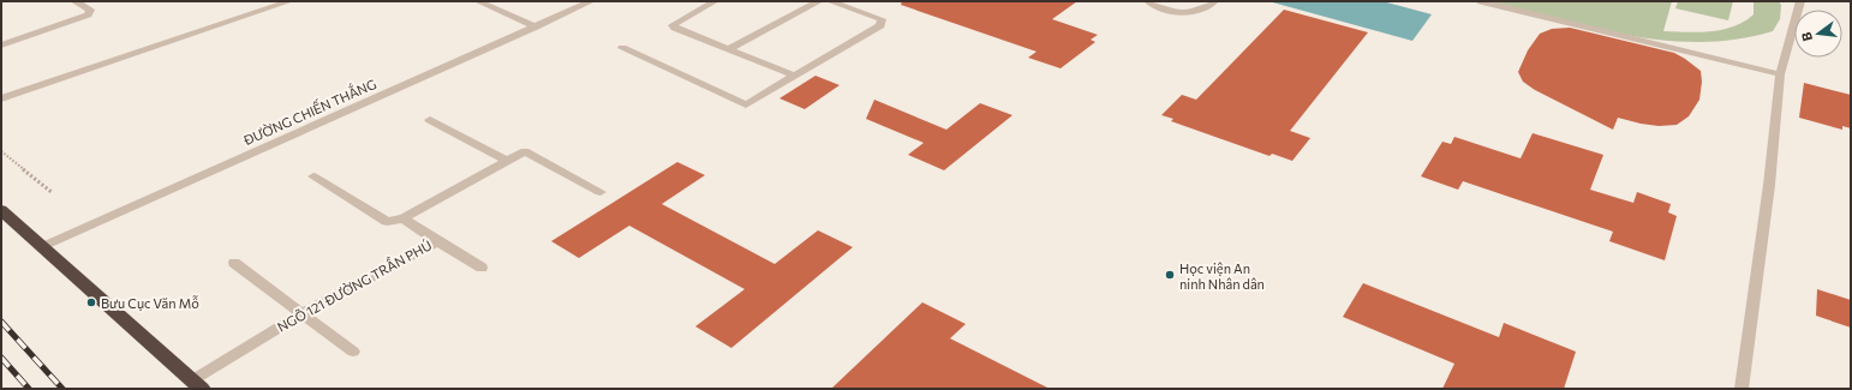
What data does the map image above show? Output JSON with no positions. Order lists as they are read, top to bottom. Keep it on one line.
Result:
{"streets":{"street":["ĐƯỜNG CHIẾN THẮNG","NGÕ 121 ĐƯỜNG TRẦN PHÚ"]},"places":["Học viện An ninh Nhân dân","Bưu Cục Văn Mỗ"],"north":"left"}
